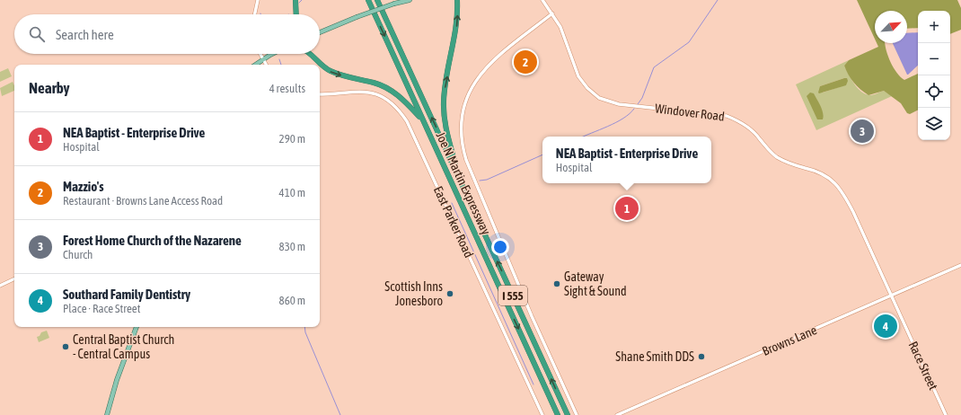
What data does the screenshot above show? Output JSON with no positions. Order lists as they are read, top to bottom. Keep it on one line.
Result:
{"streets":{"highway":["Joe N Martin Expressway","I 555"],"street":["Windover Road","East Parker Road","Browns Lane","Race Street"]},"crossings":[["Windover Road","Browns Lane"],["Windover Road","Race Street"],["Browns Lane","Race Street"]],"places":["Gateway Sight & Sound","Scottish Inns Jonesboro","Central Baptist Church - Central Campus","Shane Smith DDS"],"north":"top right","page":{"map_buttons":["+","−"],"search":"Search here","pins":["2","3","1","4"],"heading":["Nearby","4 results"],"list":[{"mark":"1","name":"NEA Baptist - Enterprise Drive","note":"Hospital","value":"290 m"},{"mark":"2","name":"Mazzio's","note":"Restaurant · Browns Lane Access Road","value":"410 m"},{"mark":"3","name":"Forest Home Church of the Nazarene","note":"Church","value":"830 m"},{"mark":"4","name":"Southard Family Dentistry","note":"Place · Race Street","value":"860 m"}],"popup":["NEA Baptist - Enterprise Drive","Hospital"]}}
